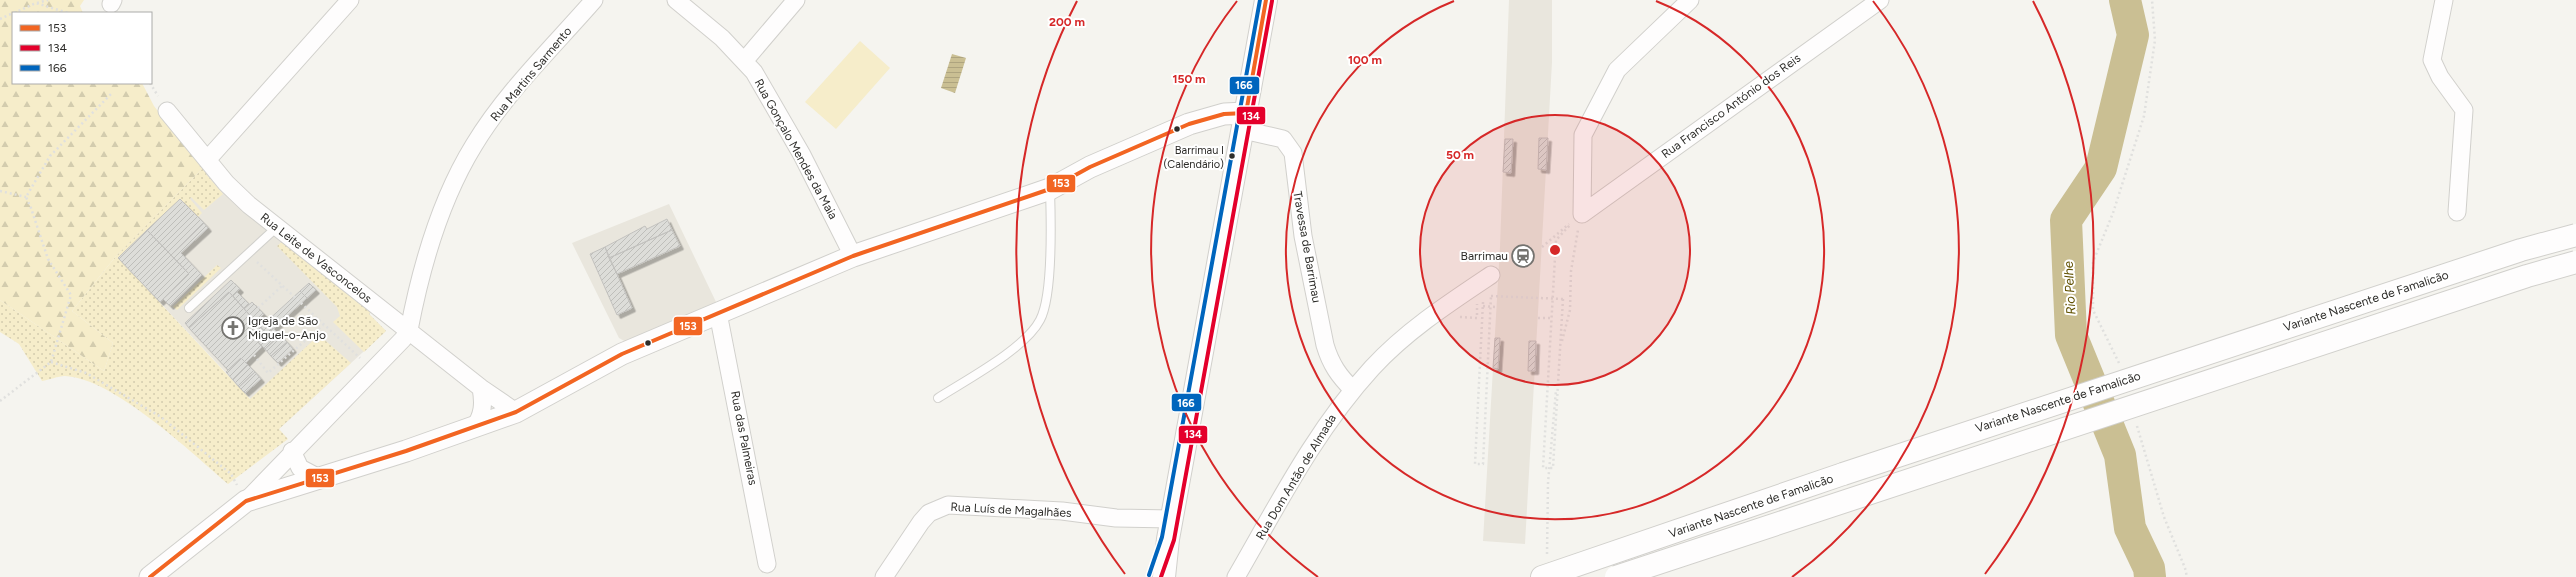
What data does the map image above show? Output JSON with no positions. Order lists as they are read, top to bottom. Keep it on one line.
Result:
{"streets":{"main road":["Variante Nascente de Famalicão"],"street":["Rua Martins Sarmento","Rua Francisco António dos Reis","Rua Gonçalo Mendes da Maia","Travessa de Barrimau","Rua Leite de Vasconcelos","Rua das Palmeiras","Rua Dom Antão de Almada","Rua Luís de Magalhães"]},"crossings":[["Rua Martins Sarmento","Rua Leite de Vasconcelos"],["Travessa de Barrimau","Rua Dom Antão de Almada"]],"water":["Rio Pelhe"],"places":{"other":["Barrimau I (Calendário)"],"station":["Barrimau"],"church":["Igreja de São Miguel-o-Anjo"]},"lines":["transit line 153","transit line 166","transit line 134"],"legend":["153","134","166"],"rings":["200 m","100 m","150 m","50 m"]}
